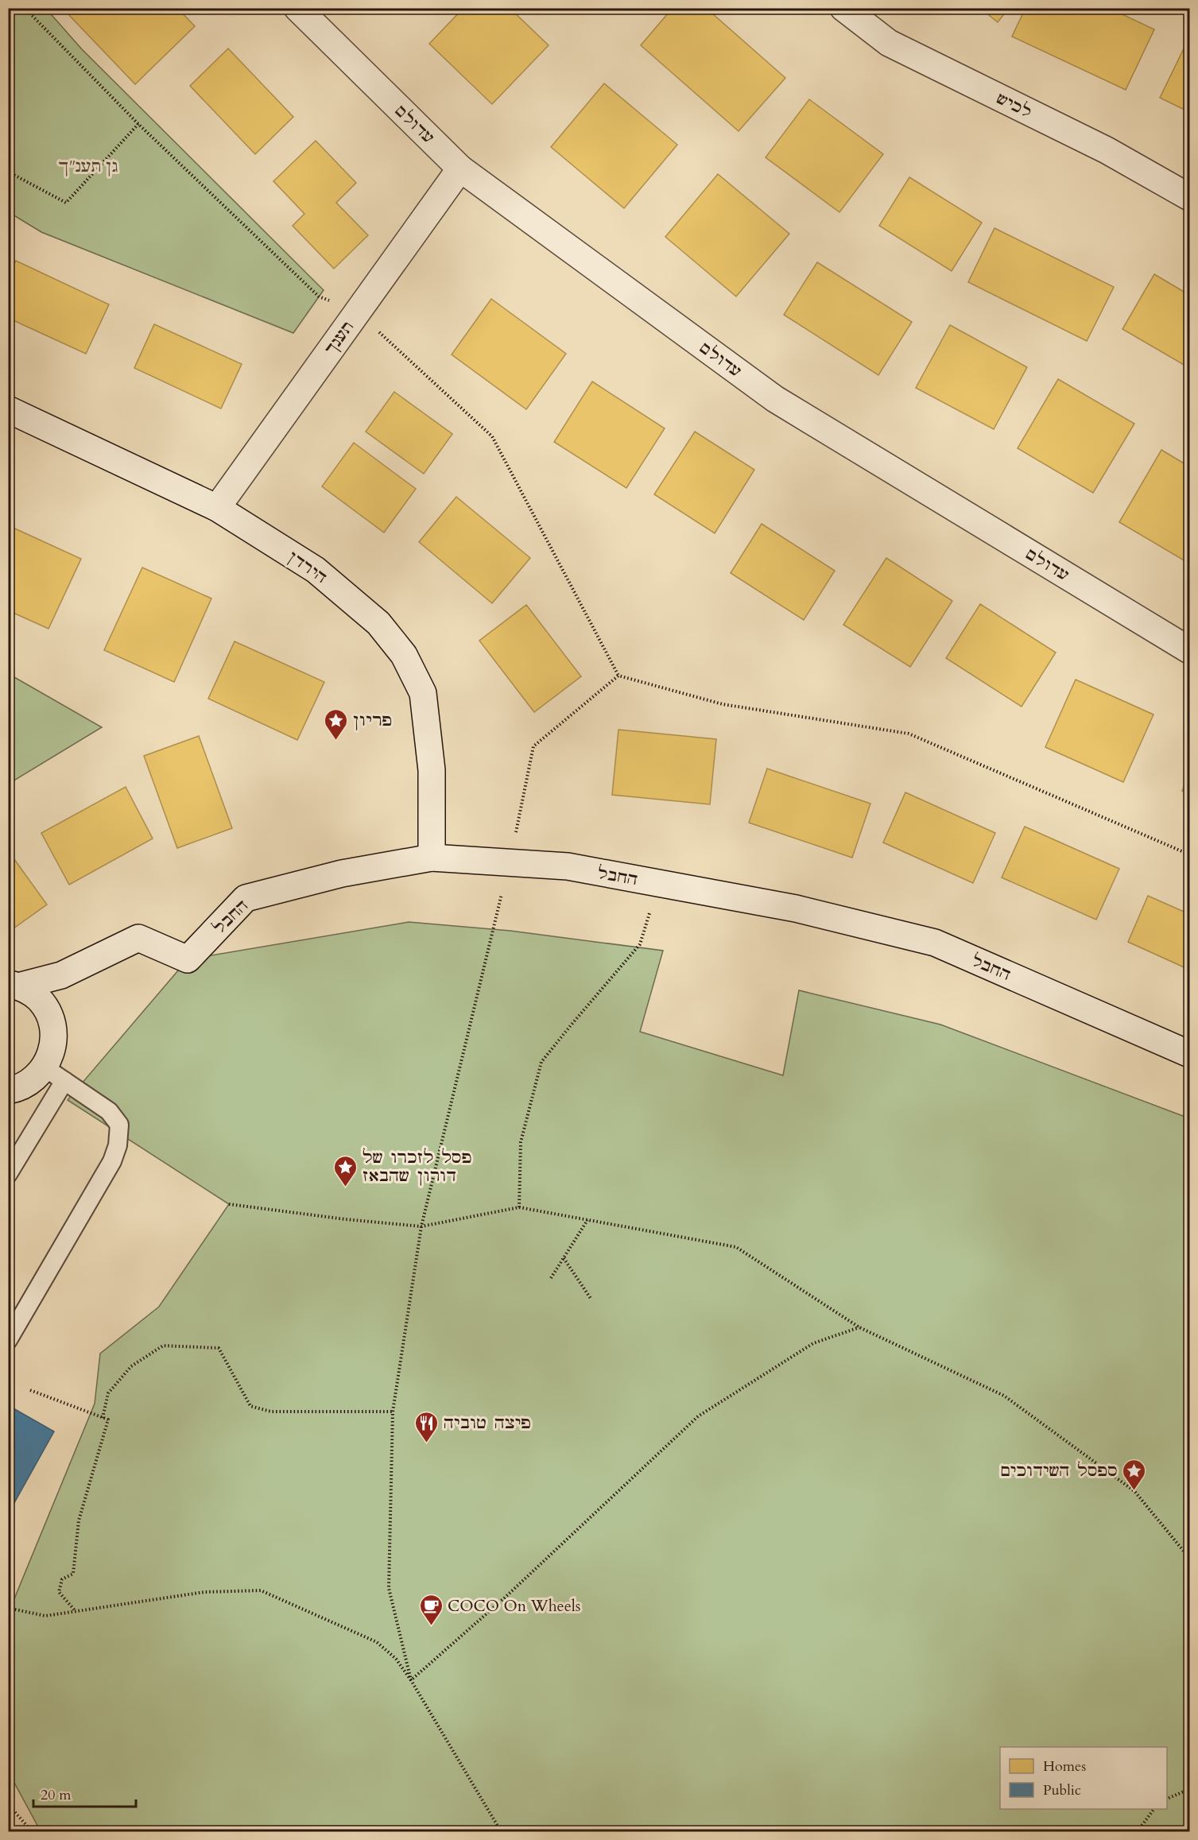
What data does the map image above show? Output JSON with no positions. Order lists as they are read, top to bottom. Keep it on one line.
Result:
{"streets":{"street":["לכיש","עדולם","תענך","הירדן","החבל"]},"crossings":[["עדולם","תענך"],["תענך","הירדן"],["הירדן","החבל"]],"parks":["גן תענ\"ך"],"places":{"place":["פריון","פסל לזכרו של דורון שהבאז","ספסל השידוכים"],"restaurant":["פיצה טוביה"],"cafe":["COCO On Wheels"]},"legend":["Homes","Public"],"scale_bar":"20 m"}
